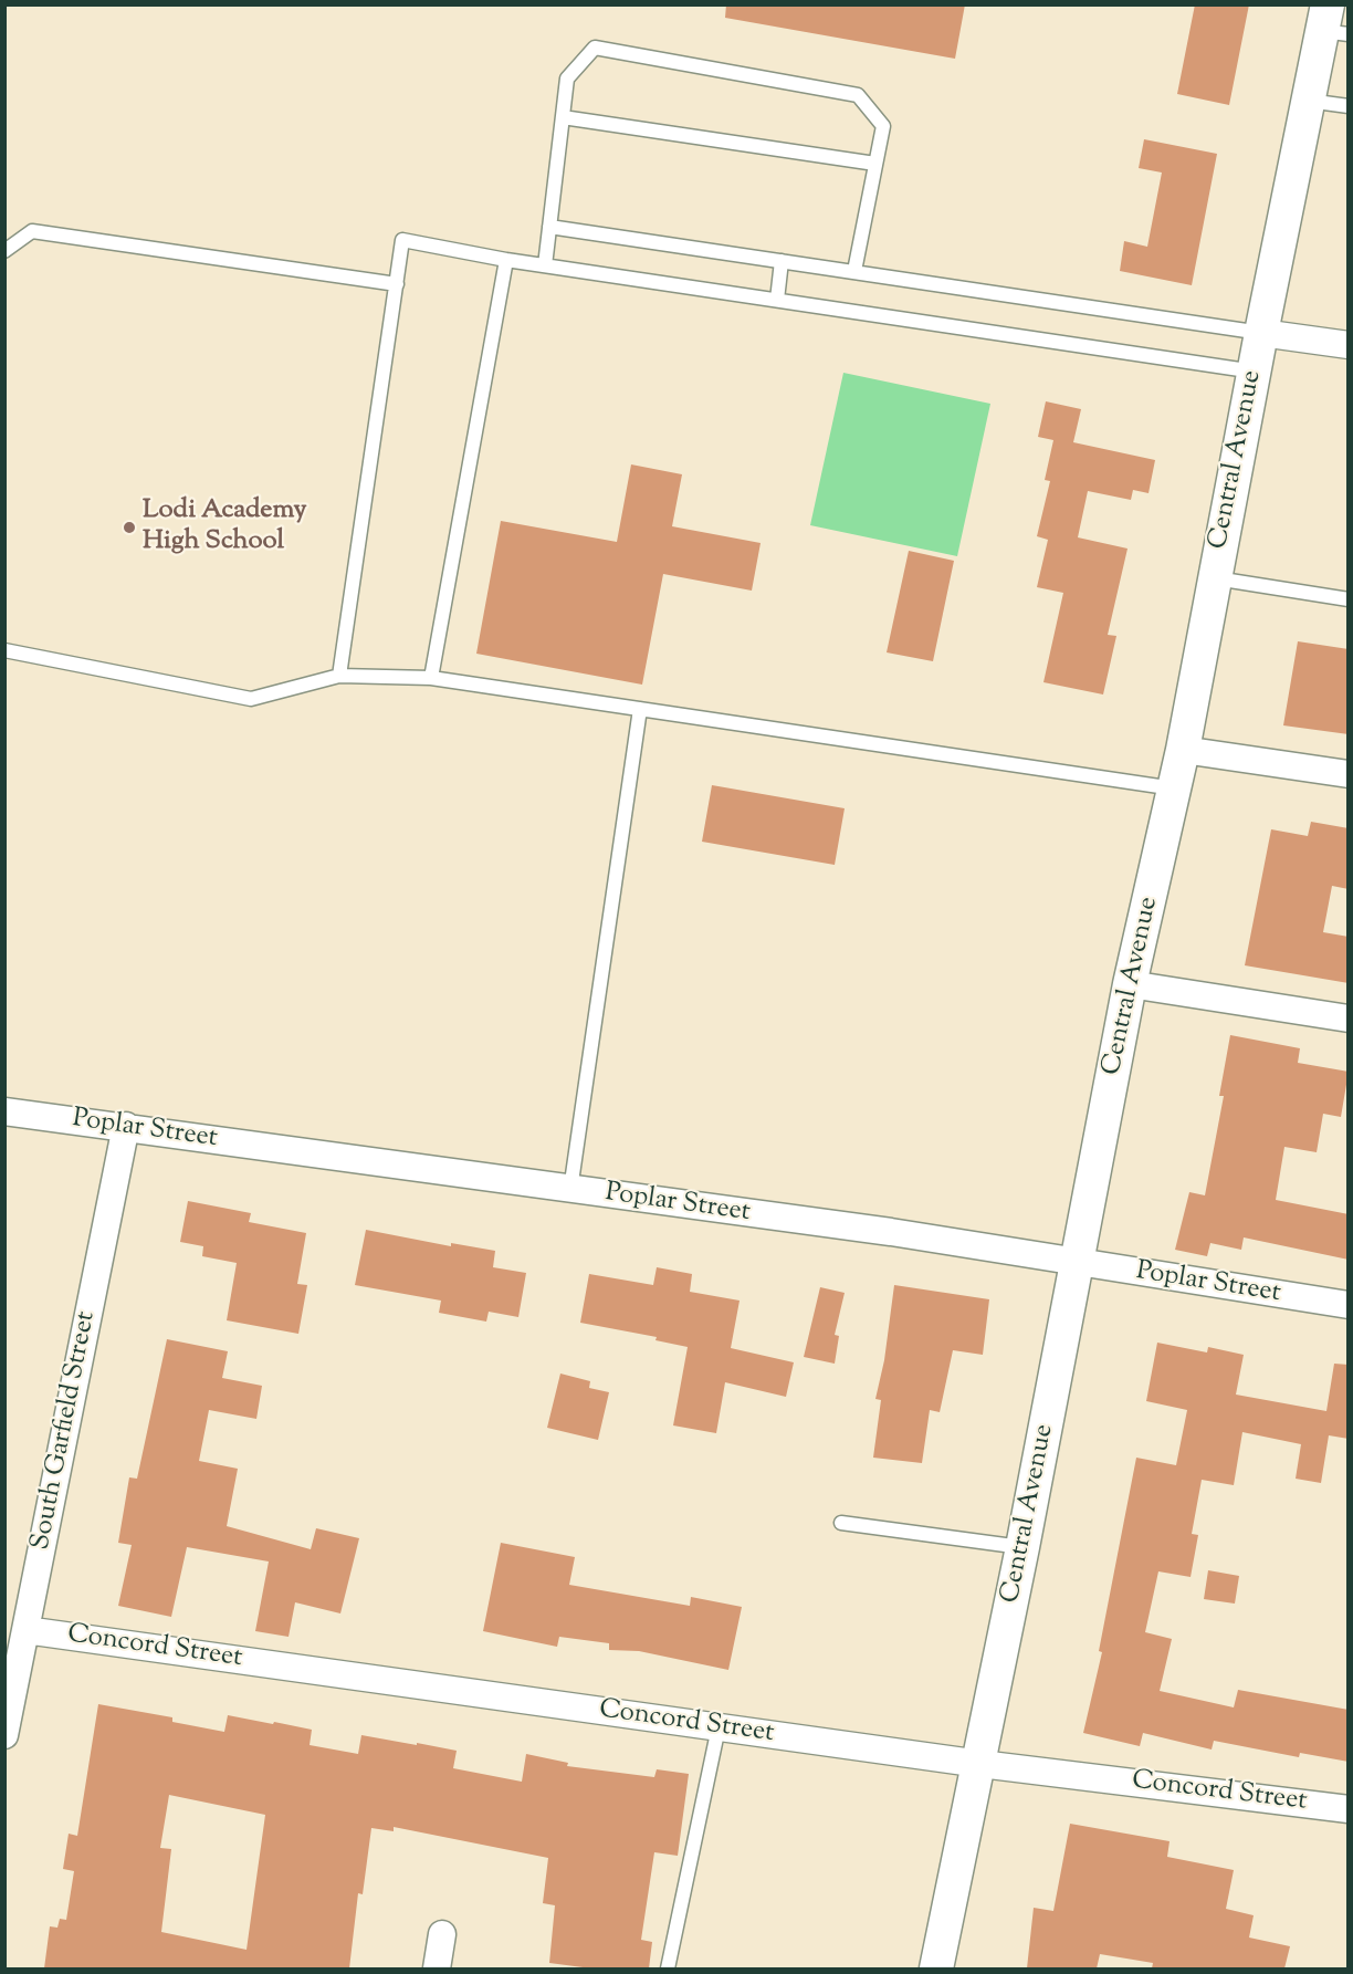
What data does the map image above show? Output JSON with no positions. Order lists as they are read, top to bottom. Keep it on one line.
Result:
{"streets":{"street":["Central Avenue","Poplar Street","South Garfield Street","Concord Street"]},"crossings":[["Central Avenue","Poplar Street"],["Central Avenue","Concord Street"],["Poplar Street","South Garfield Street"],["South Garfield Street","Concord Street"]],"places":["Lodi Academy High School"]}
